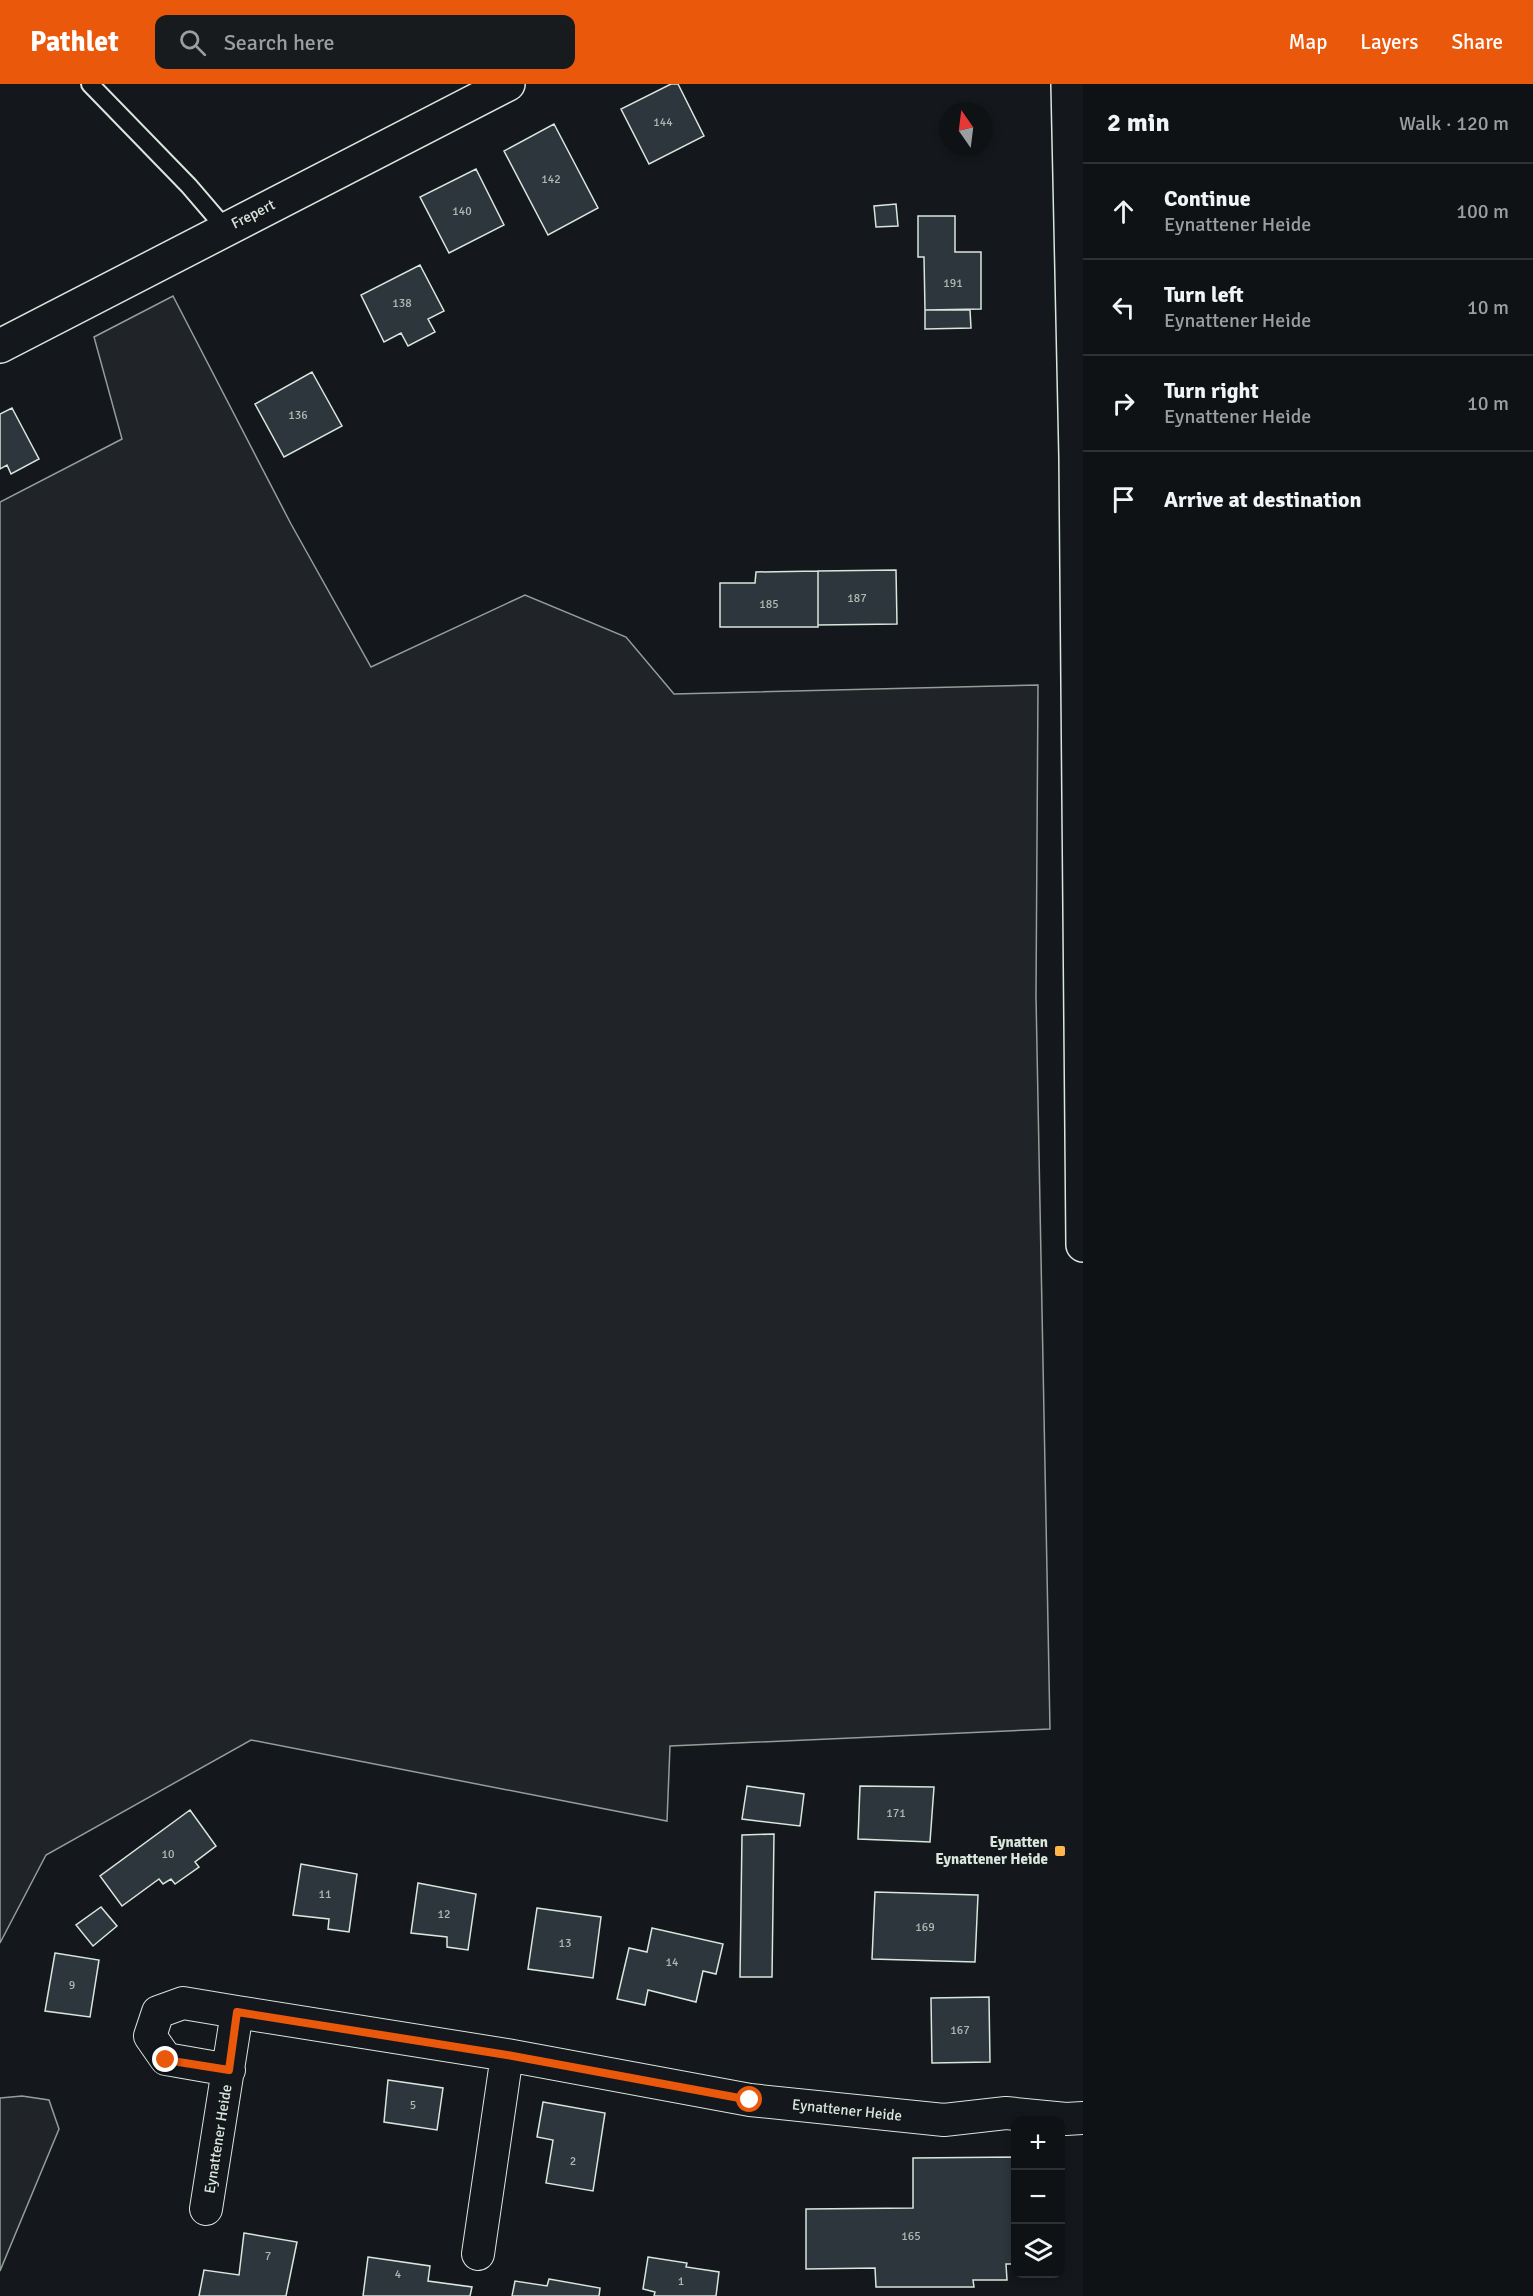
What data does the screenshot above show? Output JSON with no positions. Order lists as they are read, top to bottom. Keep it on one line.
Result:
{"streets":{"main road":["Frepert"],"street":["Eynattener Heide"]},"places":{"transit":["Eynatten Eynattener Heide"]},"house_numbers":["144","142","140","191","138","136","187","185","171","10","11","12","169","13","14","9","167","5","2","165","7","4","1"],"north":"top","page":{"header":"Pathlet","search":"Search here","nav":["Map","Layers","Share"],"heading":["2 min","Walk · 120 m"],"list":[["Continue","Eynattener Heide","100 m"],["Turn left","Eynattener Heide","10 m"],["Turn right","Eynattener Heide","10 m"],"Arrive at destination"],"map_buttons":["+","−"]}}
